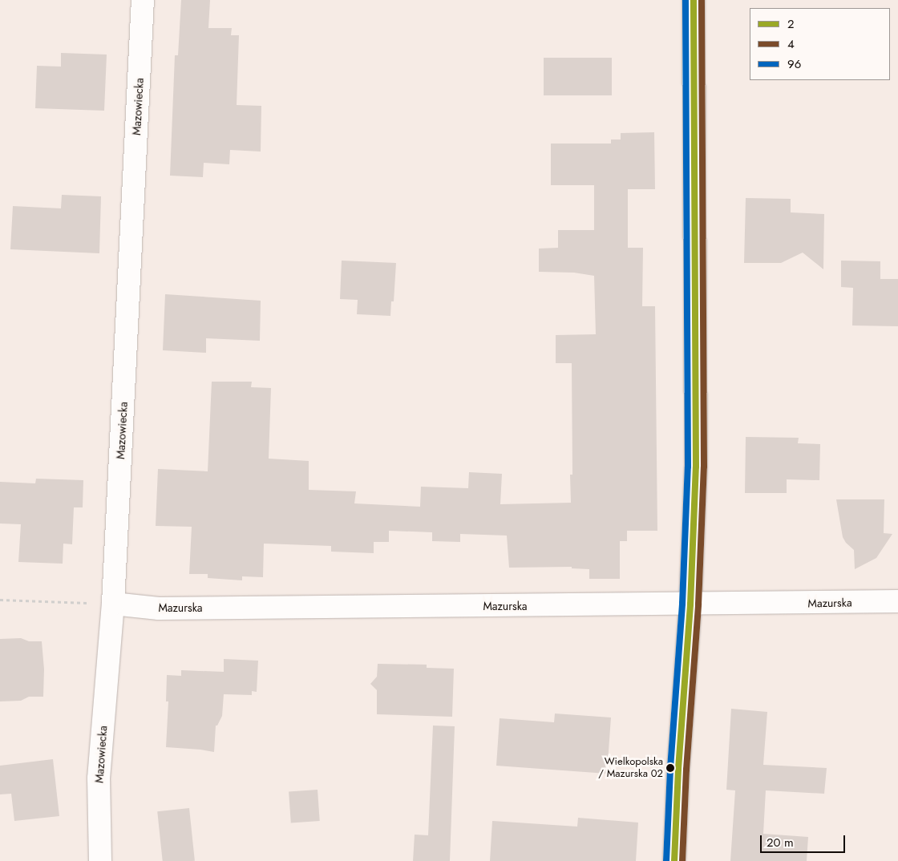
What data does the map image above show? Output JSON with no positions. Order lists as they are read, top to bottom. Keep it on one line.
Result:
{"streets":{"street":["Mazowiecka","Mazurska"]},"crossings":[["Mazowiecka","Mazurska"]],"places":["Wielkopolska / Mazurska 02"],"lines":["transit line 2","transit line 4","transit line 96"],"legend":["2","4","96"],"scale_bar":"20 m"}
